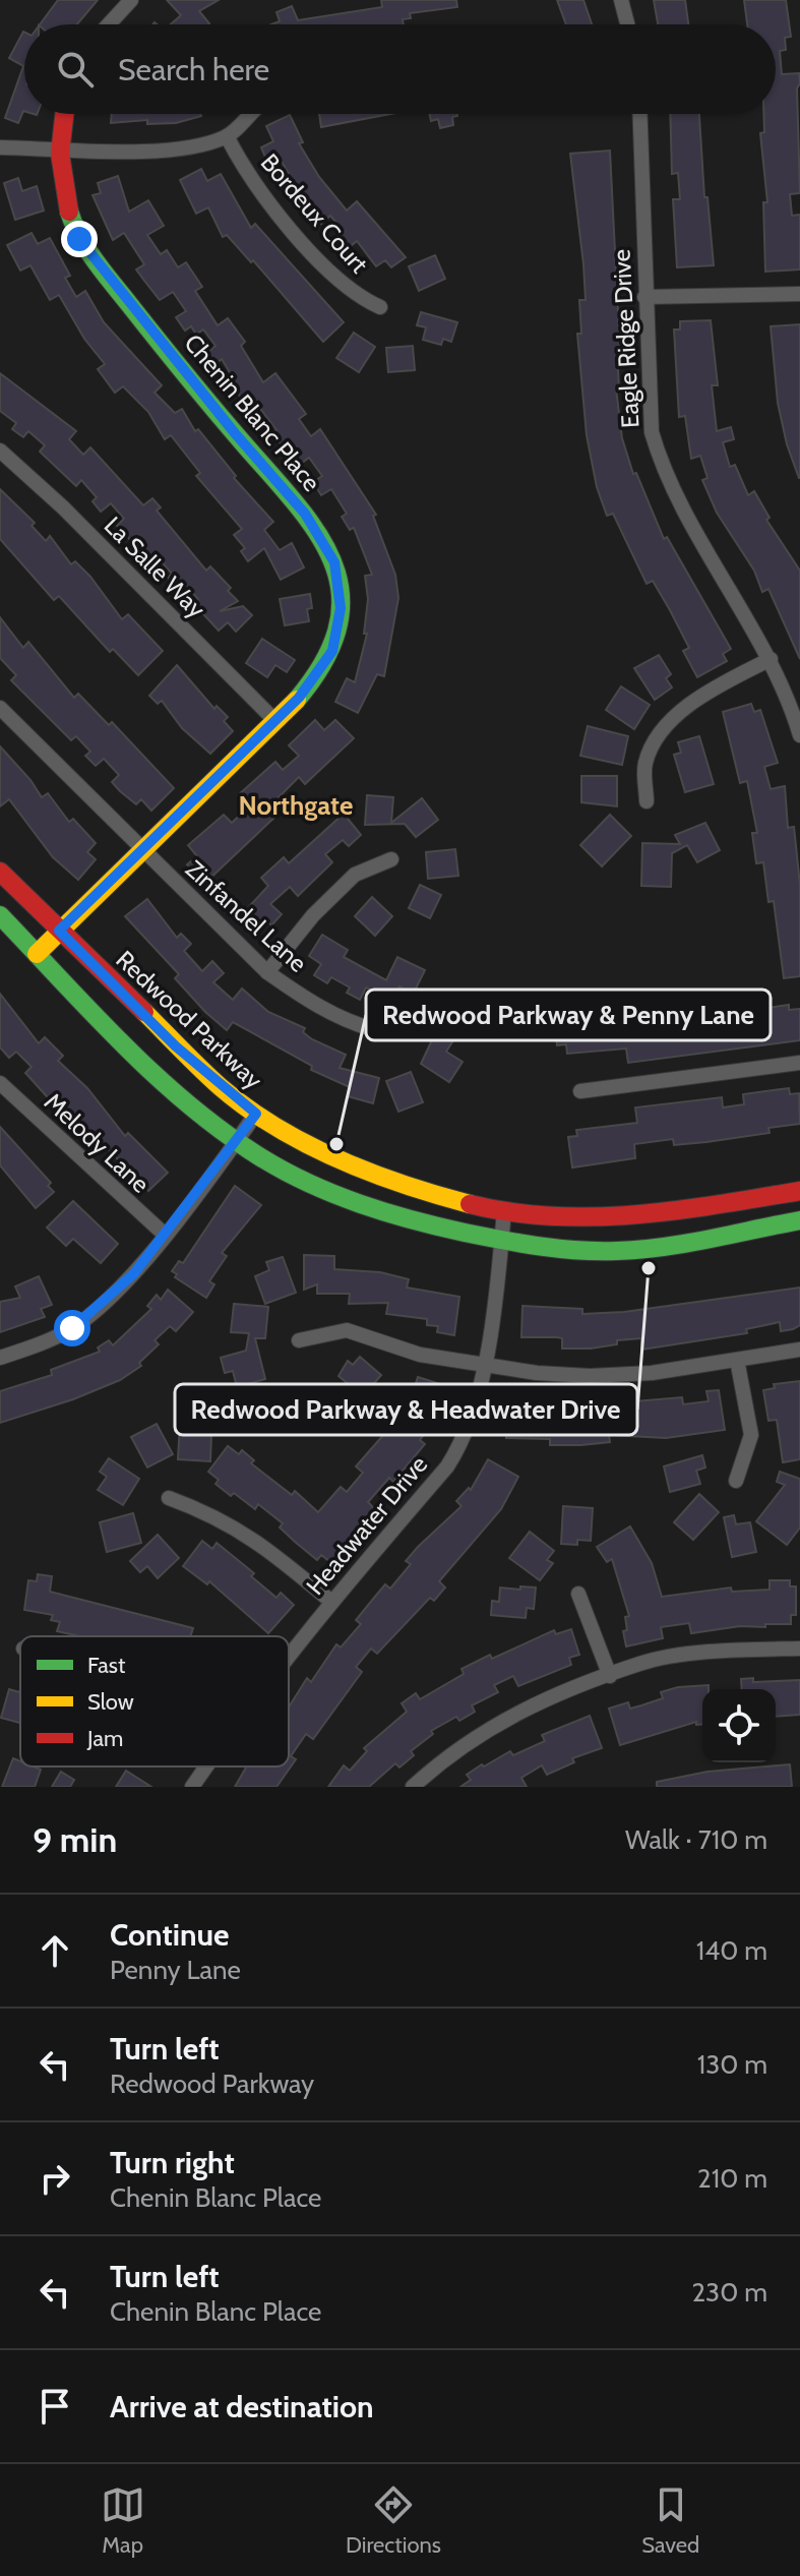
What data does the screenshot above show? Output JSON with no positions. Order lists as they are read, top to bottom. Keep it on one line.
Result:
{"streets":{"main road":["Chenin Blanc Place","Redwood Parkway"],"street":["Bordeux Court","Eagle Ridge Drive","La Salle Way","Zinfandel Lane","Melody Lane","Headwater Drive"]},"crossings":[["Chenin Blanc Place","La Salle Way"],["Chenin Blanc Place","Zinfandel Lane"],["Chenin Blanc Place","Redwood Parkway"],["Redwood Parkway","Headwater Drive"]],"districts":["Northgate"],"places":["Redwood Parkway & Penny Lane","Redwood Parkway & Headwater Drive"],"legend":["Fast","Slow","Jam"],"page":{"search":"Search here","heading":["9 min","Walk · 710 m"],"list":[["Continue","Penny Lane","140 m"],["Turn left","Redwood Parkway","130 m"],["Turn right","Chenin Blanc Place","210 m"],["Turn left","Chenin Blanc Place","230 m"],"Arrive at destination"],"nav":["Map","Directions","Saved"]}}
